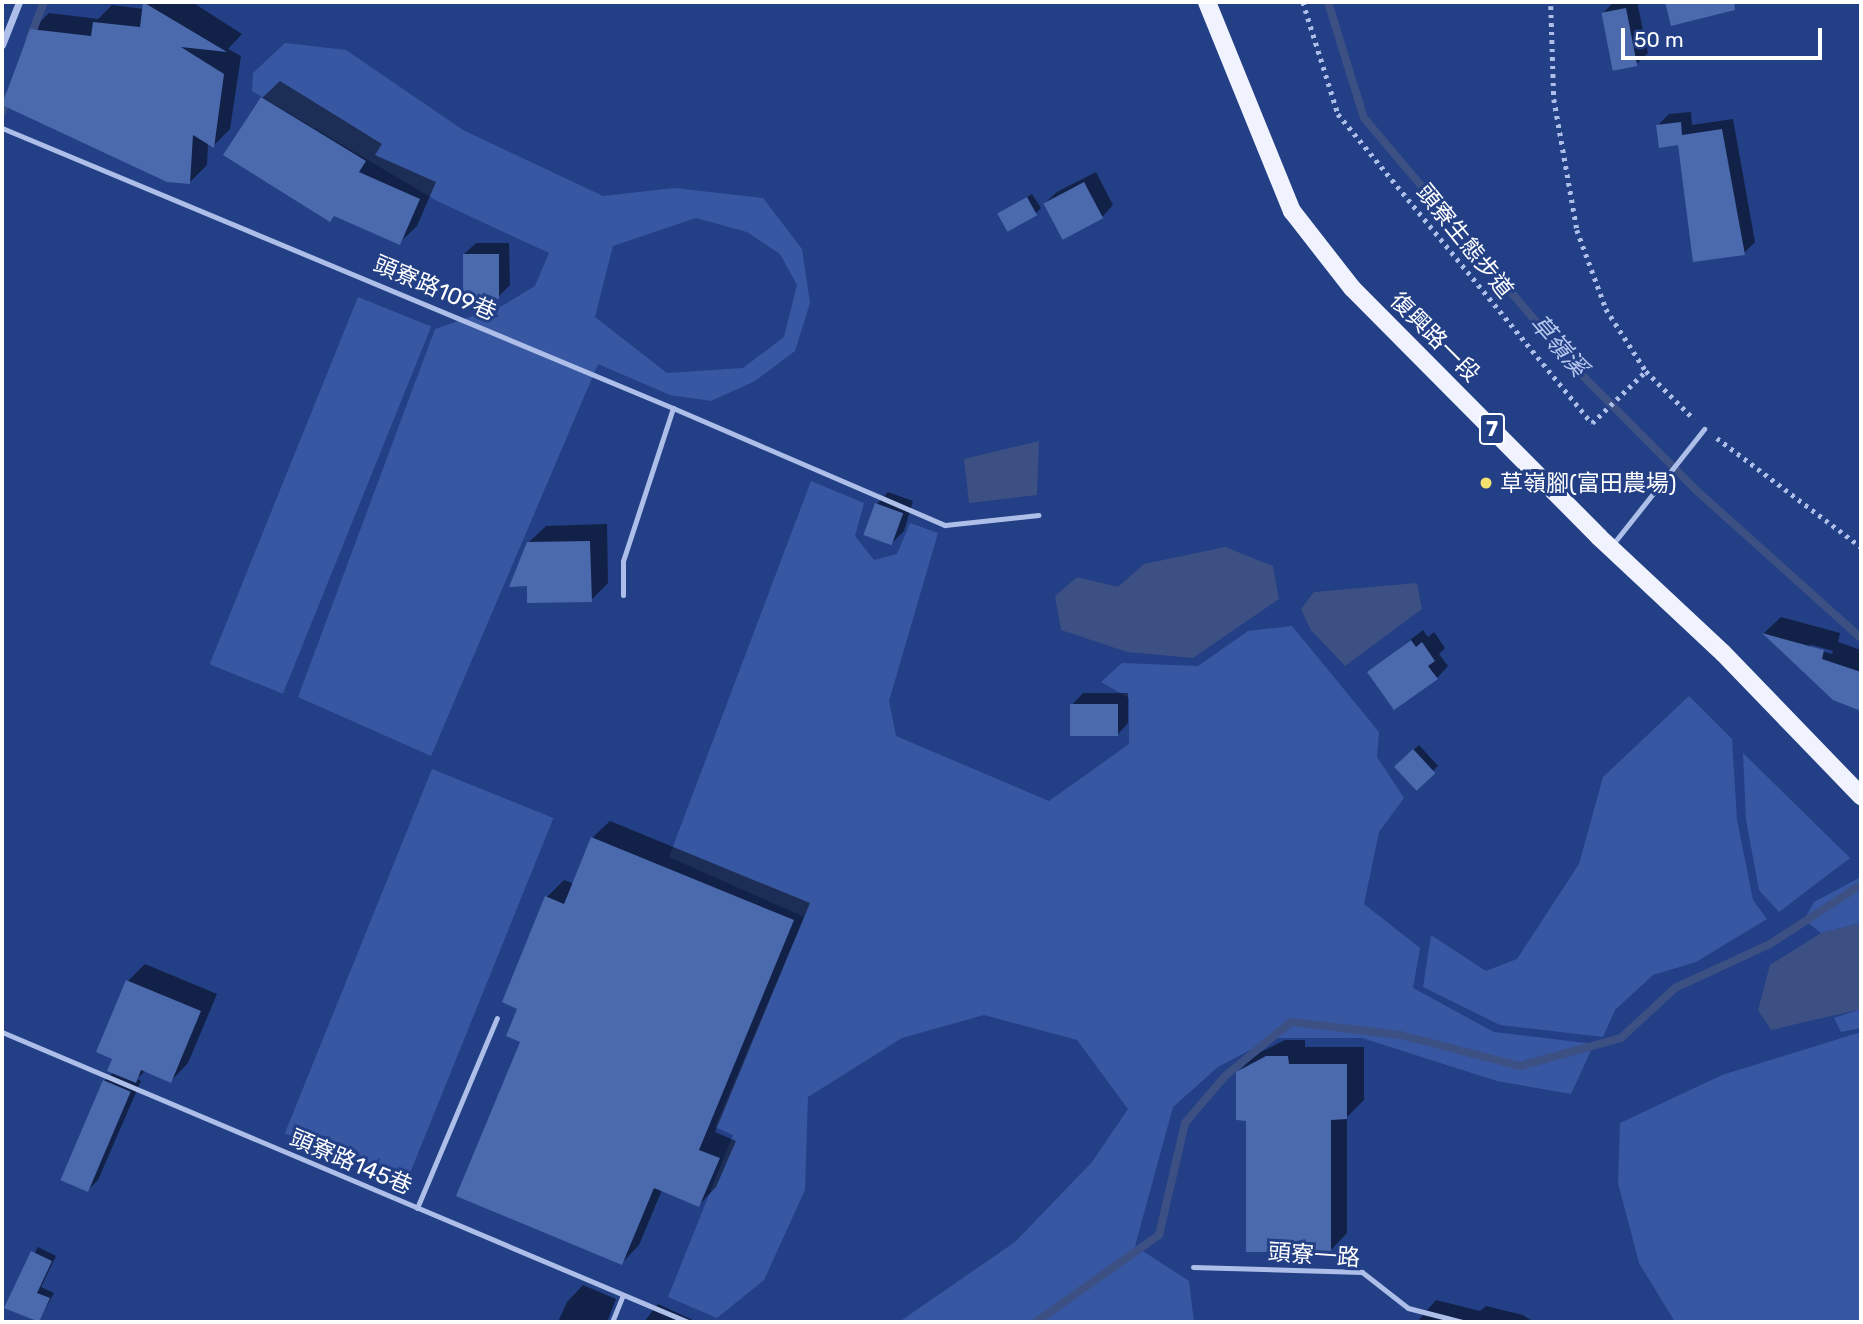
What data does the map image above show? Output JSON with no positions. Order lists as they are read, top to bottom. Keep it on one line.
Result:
{"streets":{"main road":["復興路一段","7"],"lane":["頭寮路109巷","頭寮路145巷","頭寮一路"],"path":["頭寮生態步道"]},"water":["草嶺溪"],"places":["草嶺腳(富田農場)"],"scale_bar":"50 m"}
